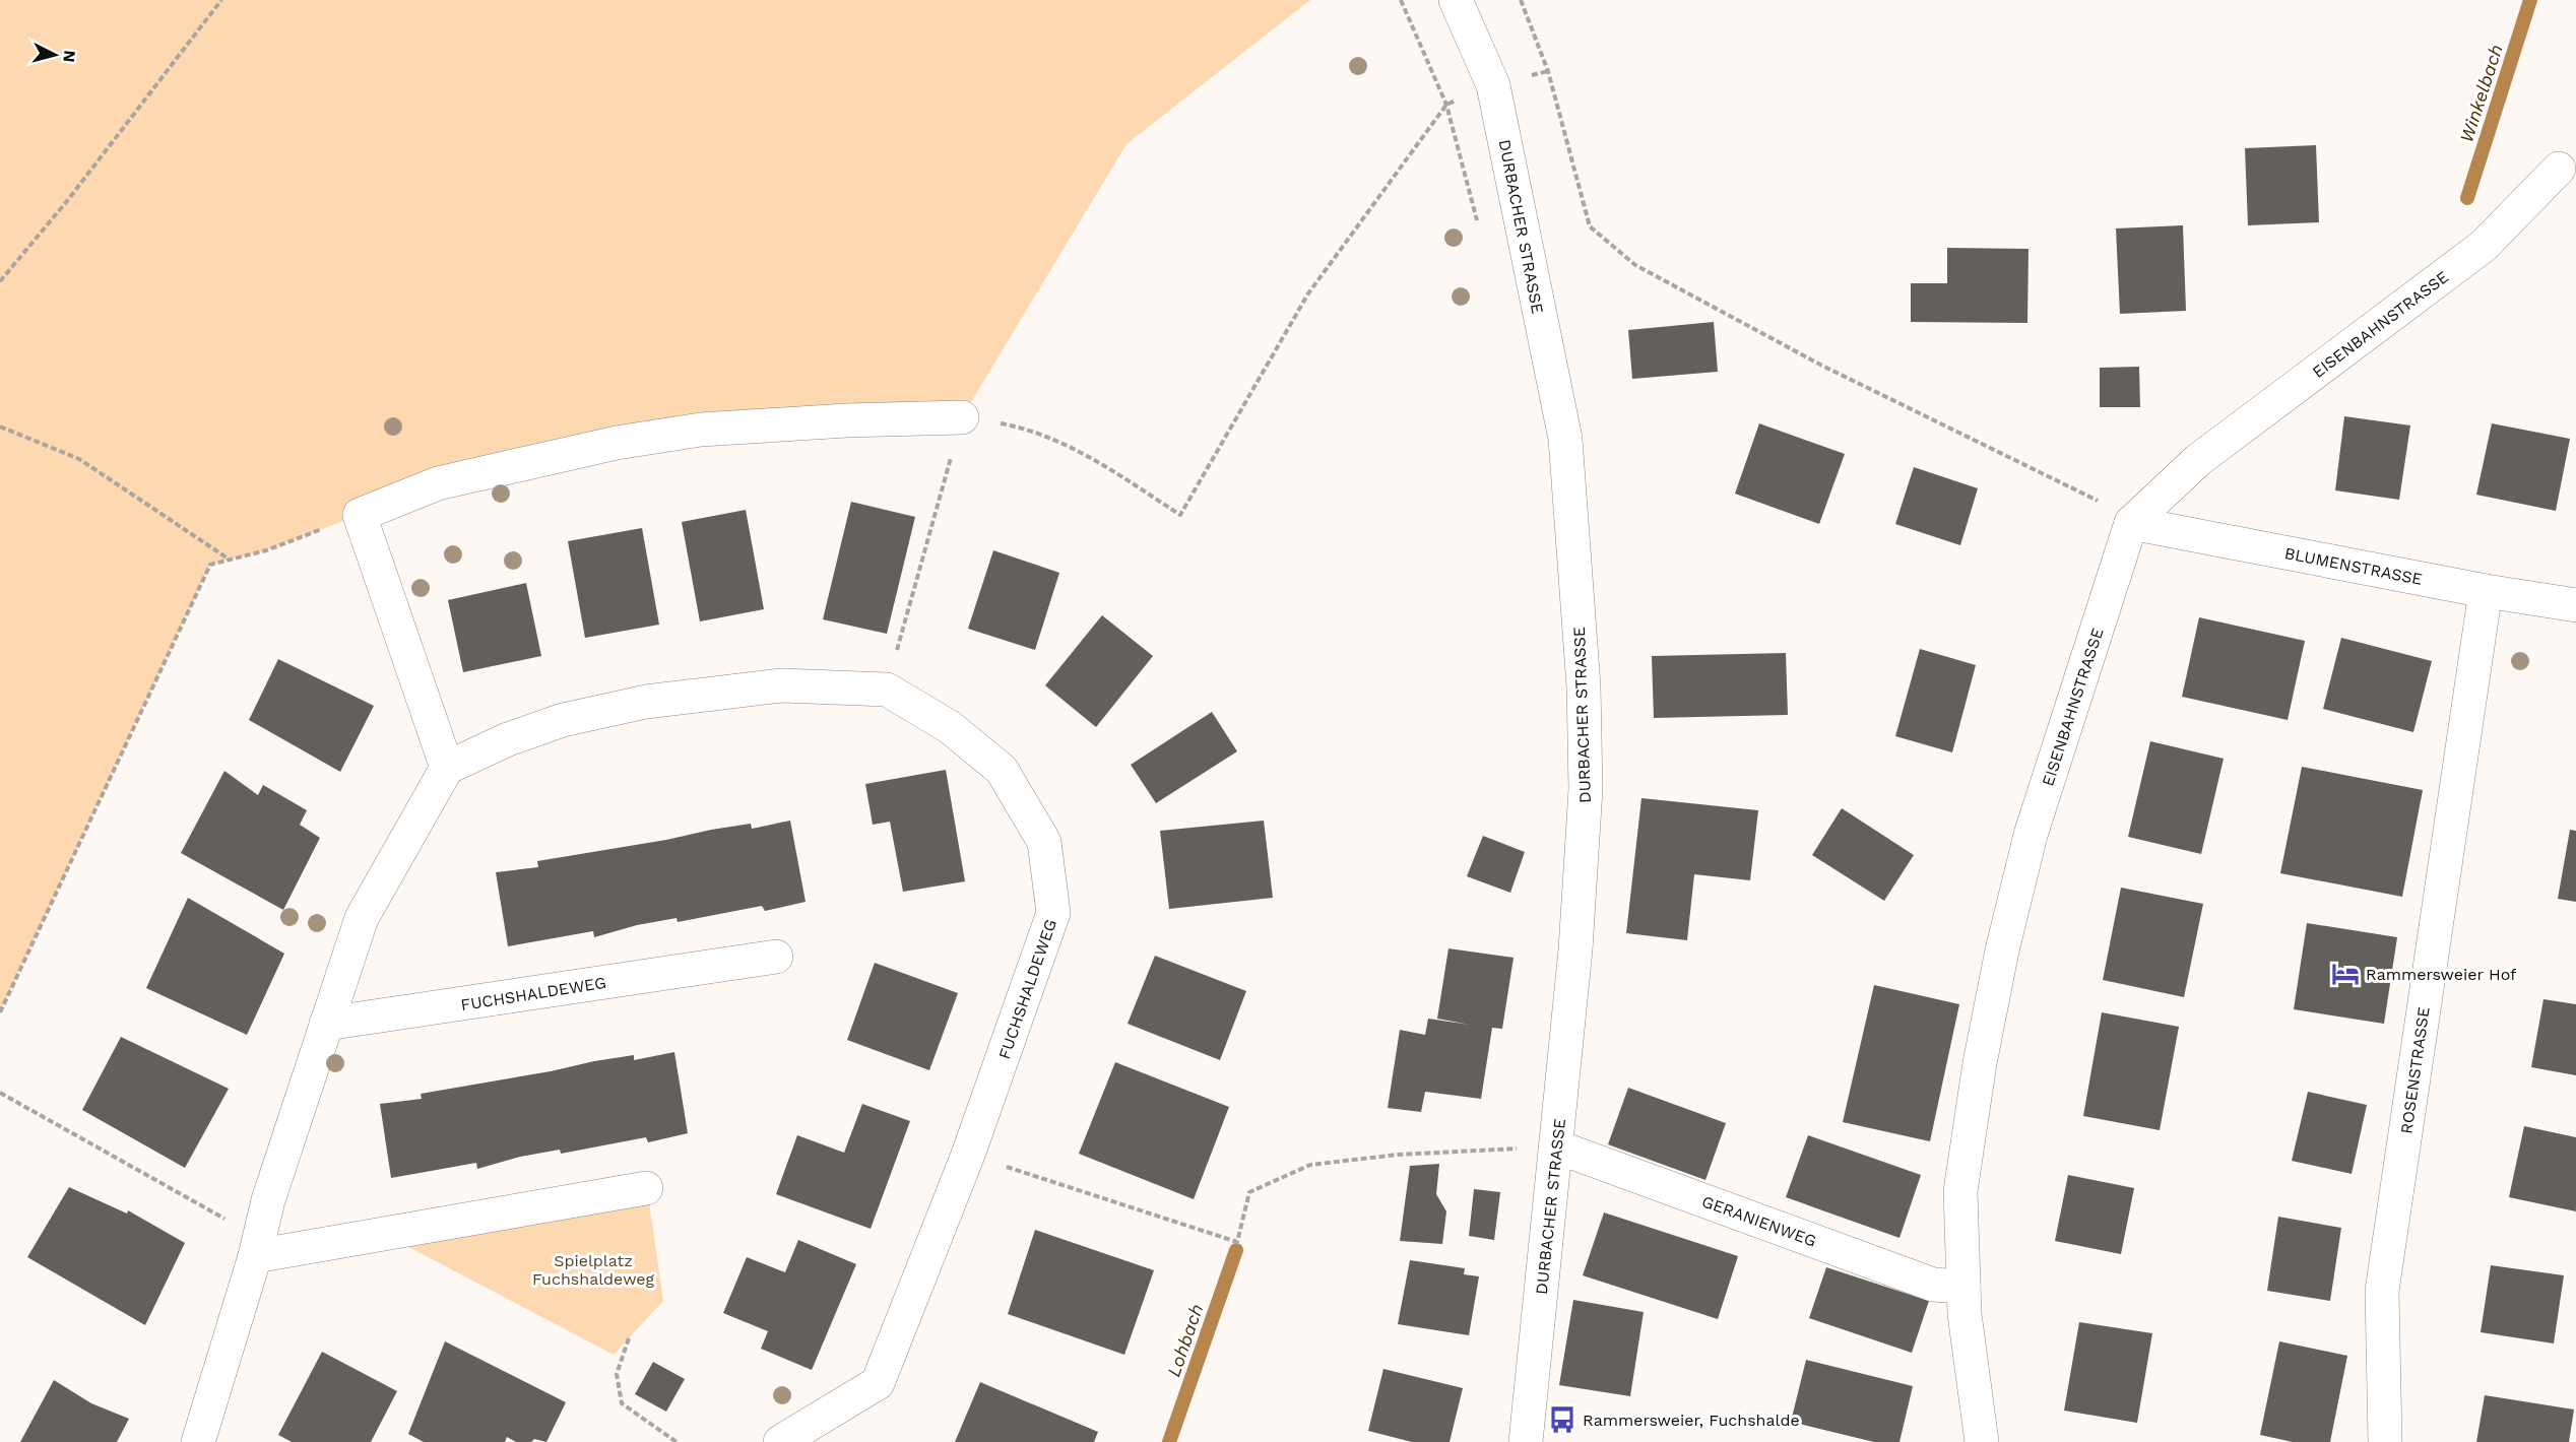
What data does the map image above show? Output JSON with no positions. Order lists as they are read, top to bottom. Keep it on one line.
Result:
{"streets":{"street":["DURBACHER STRASSE","EISENBAHNSTRASSE","BLUMENSTRASSE","FUCHSHALDEWEG","ROSENSTRASSE","GERANIENWEG"]},"crossings":[["DURBACHER STRASSE","GERANIENWEG"],["EISENBAHNSTRASSE","BLUMENSTRASSE"],["EISENBAHNSTRASSE","GERANIENWEG"],["BLUMENSTRASSE","ROSENSTRASSE"]],"water":["Winkelbach","Lohbach"],"parks":["Spielplatz Fuchshaldeweg"],"places":{"hotel":["Rammersweier Hof"],"bus stop":["Rammersweier, Fuchshalde"]},"north":"right"}
